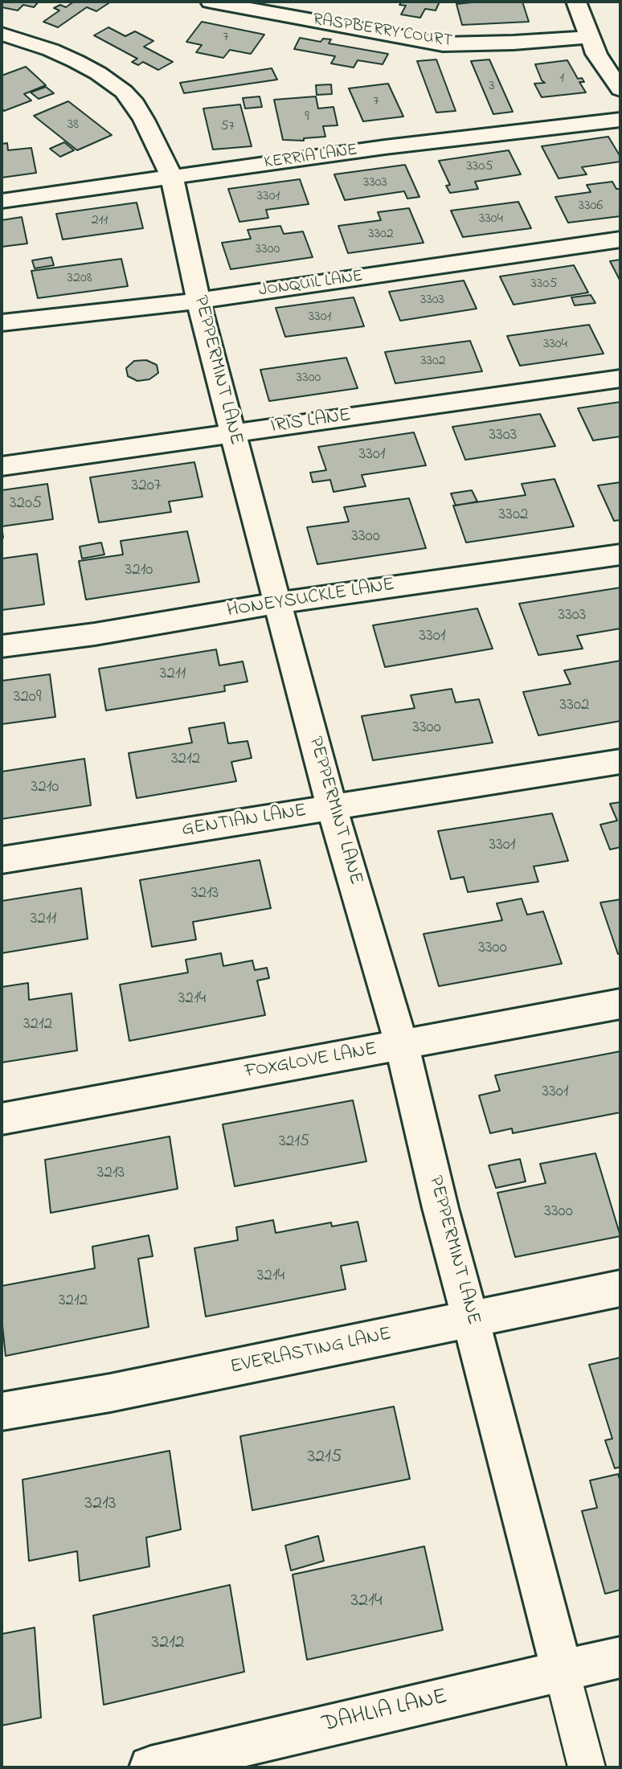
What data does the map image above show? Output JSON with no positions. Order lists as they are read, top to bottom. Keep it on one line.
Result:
{"streets":{"street":["RASPBERRY COURT","KERRIA LANE","JONQUIL LANE","PEPPERMINT LANE","IRIS LANE","HONEYSUCKLE LANE","GENTIAN LANE","FOXGLOVE LANE","EVERLASTING LANE","DAHLIA LANE"]},"crossings":[["KERRIA LANE","PEPPERMINT LANE"],["JONQUIL LANE","PEPPERMINT LANE"],["PEPPERMINT LANE","IRIS LANE"],["PEPPERMINT LANE","HONEYSUCKLE LANE"],["PEPPERMINT LANE","GENTIAN LANE"],["PEPPERMINT LANE","FOXGLOVE LANE"],["PEPPERMINT LANE","EVERLASTING LANE"],["PEPPERMINT LANE","DAHLIA LANE"]],"house_numbers":["7","1","3","7","9","38","57","3305","3303","3301","3306","3304","211","3302","3300","3208","3305","3303","3301","3304","3302","3300","3303","3301","3207","3205","3302","3300","3210","3303","3301","3211","3209","3302","3300","3212","3210","3301","3213","3211","3300","3214","3212","3301","3215","3213","3300","3214","3212","3215","3213","3214","3212"]}
